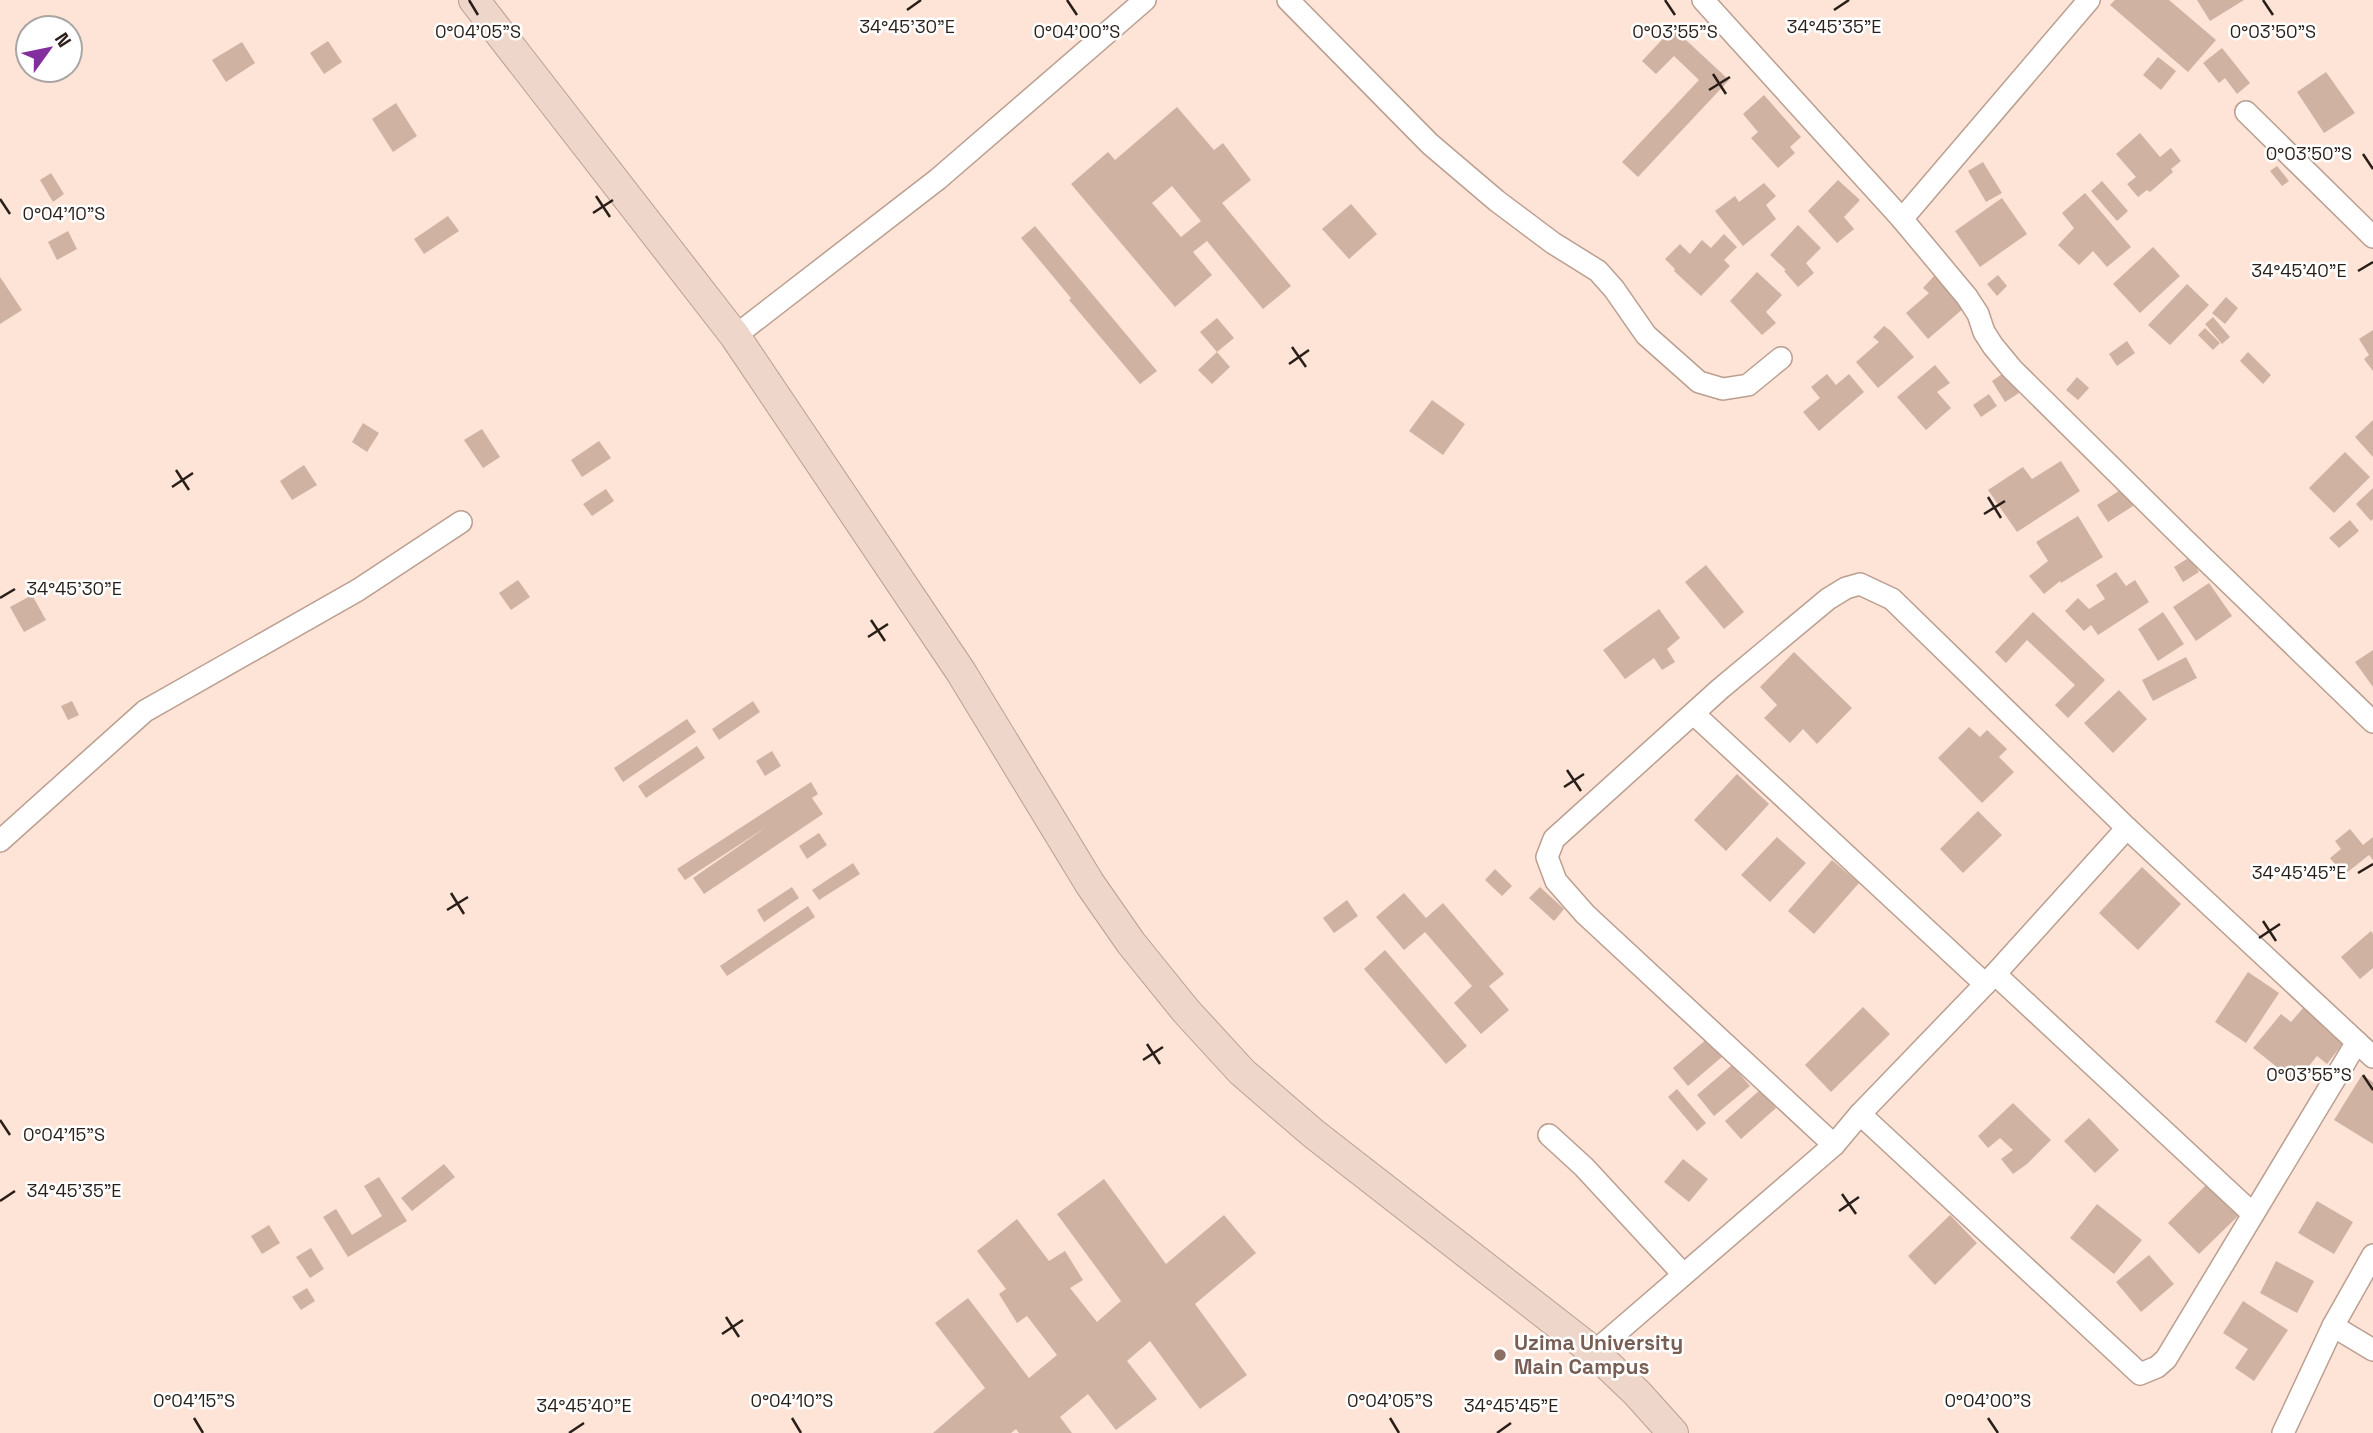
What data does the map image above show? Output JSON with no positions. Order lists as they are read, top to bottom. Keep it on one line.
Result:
{"places":["Uzima University Main Campus"],"north":"top right","coordinates":["34°45'30\"E","34°45'35\"E","0°04'00\"S","0°03'50\"S","0°04'05\"S","0°03'55\"S","0°04'10\"S","34°45'40\"E","34°45'45\"E","0°04'15\"S"]}
